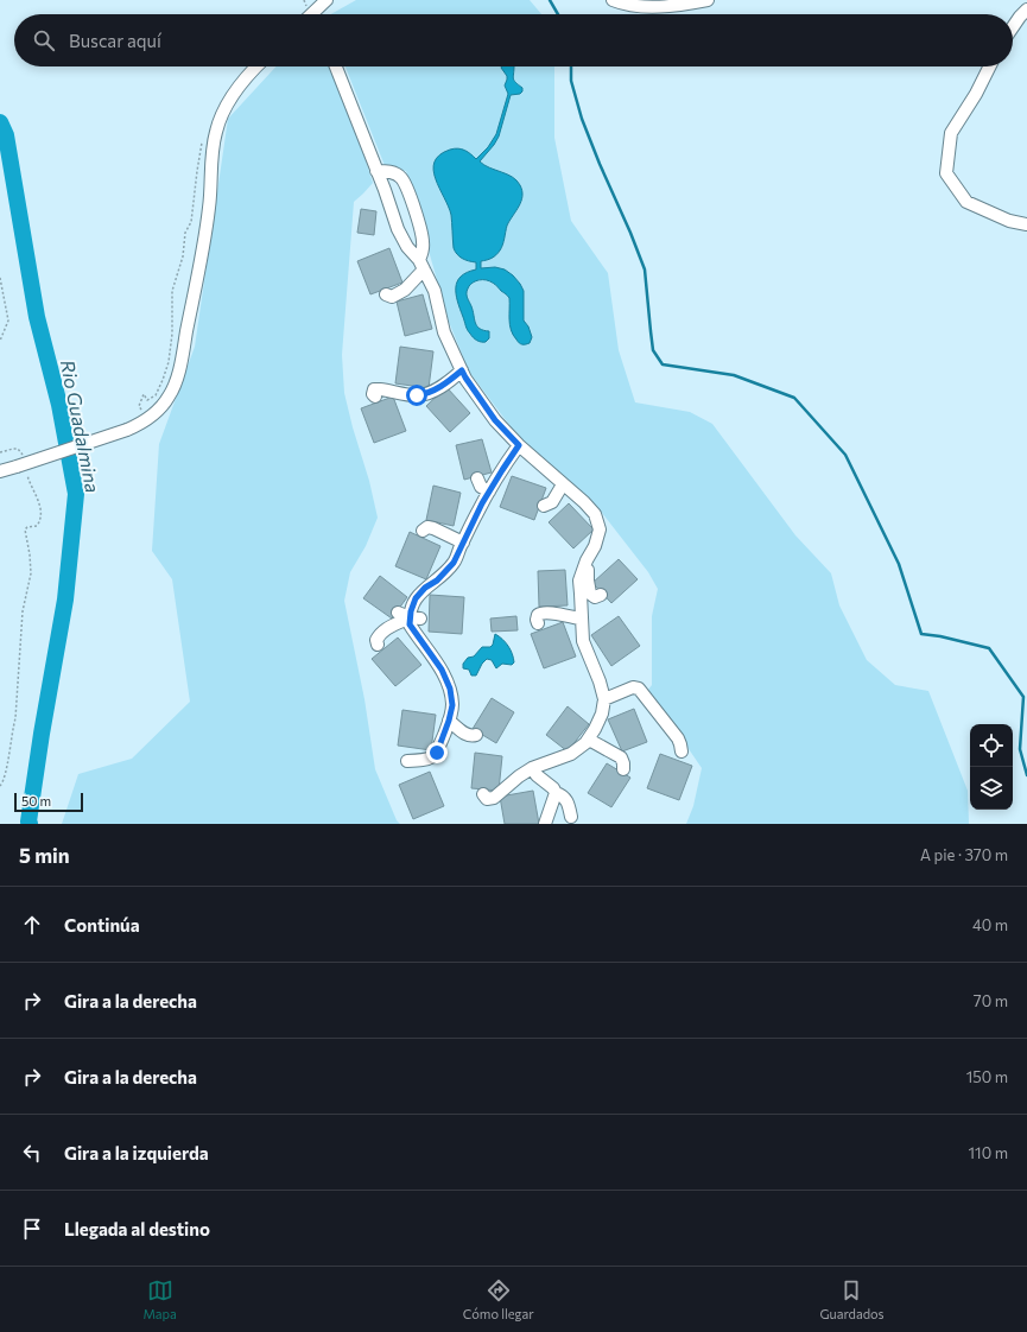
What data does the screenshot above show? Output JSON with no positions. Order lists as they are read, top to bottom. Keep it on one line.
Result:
{"water":["Rio Guadalmina"],"scale_bar":"50 m","page":{"search":"Buscar aquí","scale":"50 m","heading":["5 min","A pie · 370 m"],"list":[["Continúa","40 m"],["Gira a la derecha","70 m"],["Gira a la derecha","150 m"],["Gira a la izquierda","110 m"],"Llegada al destino"],"nav":["Mapa","Cómo llegar","Guardados"]}}
